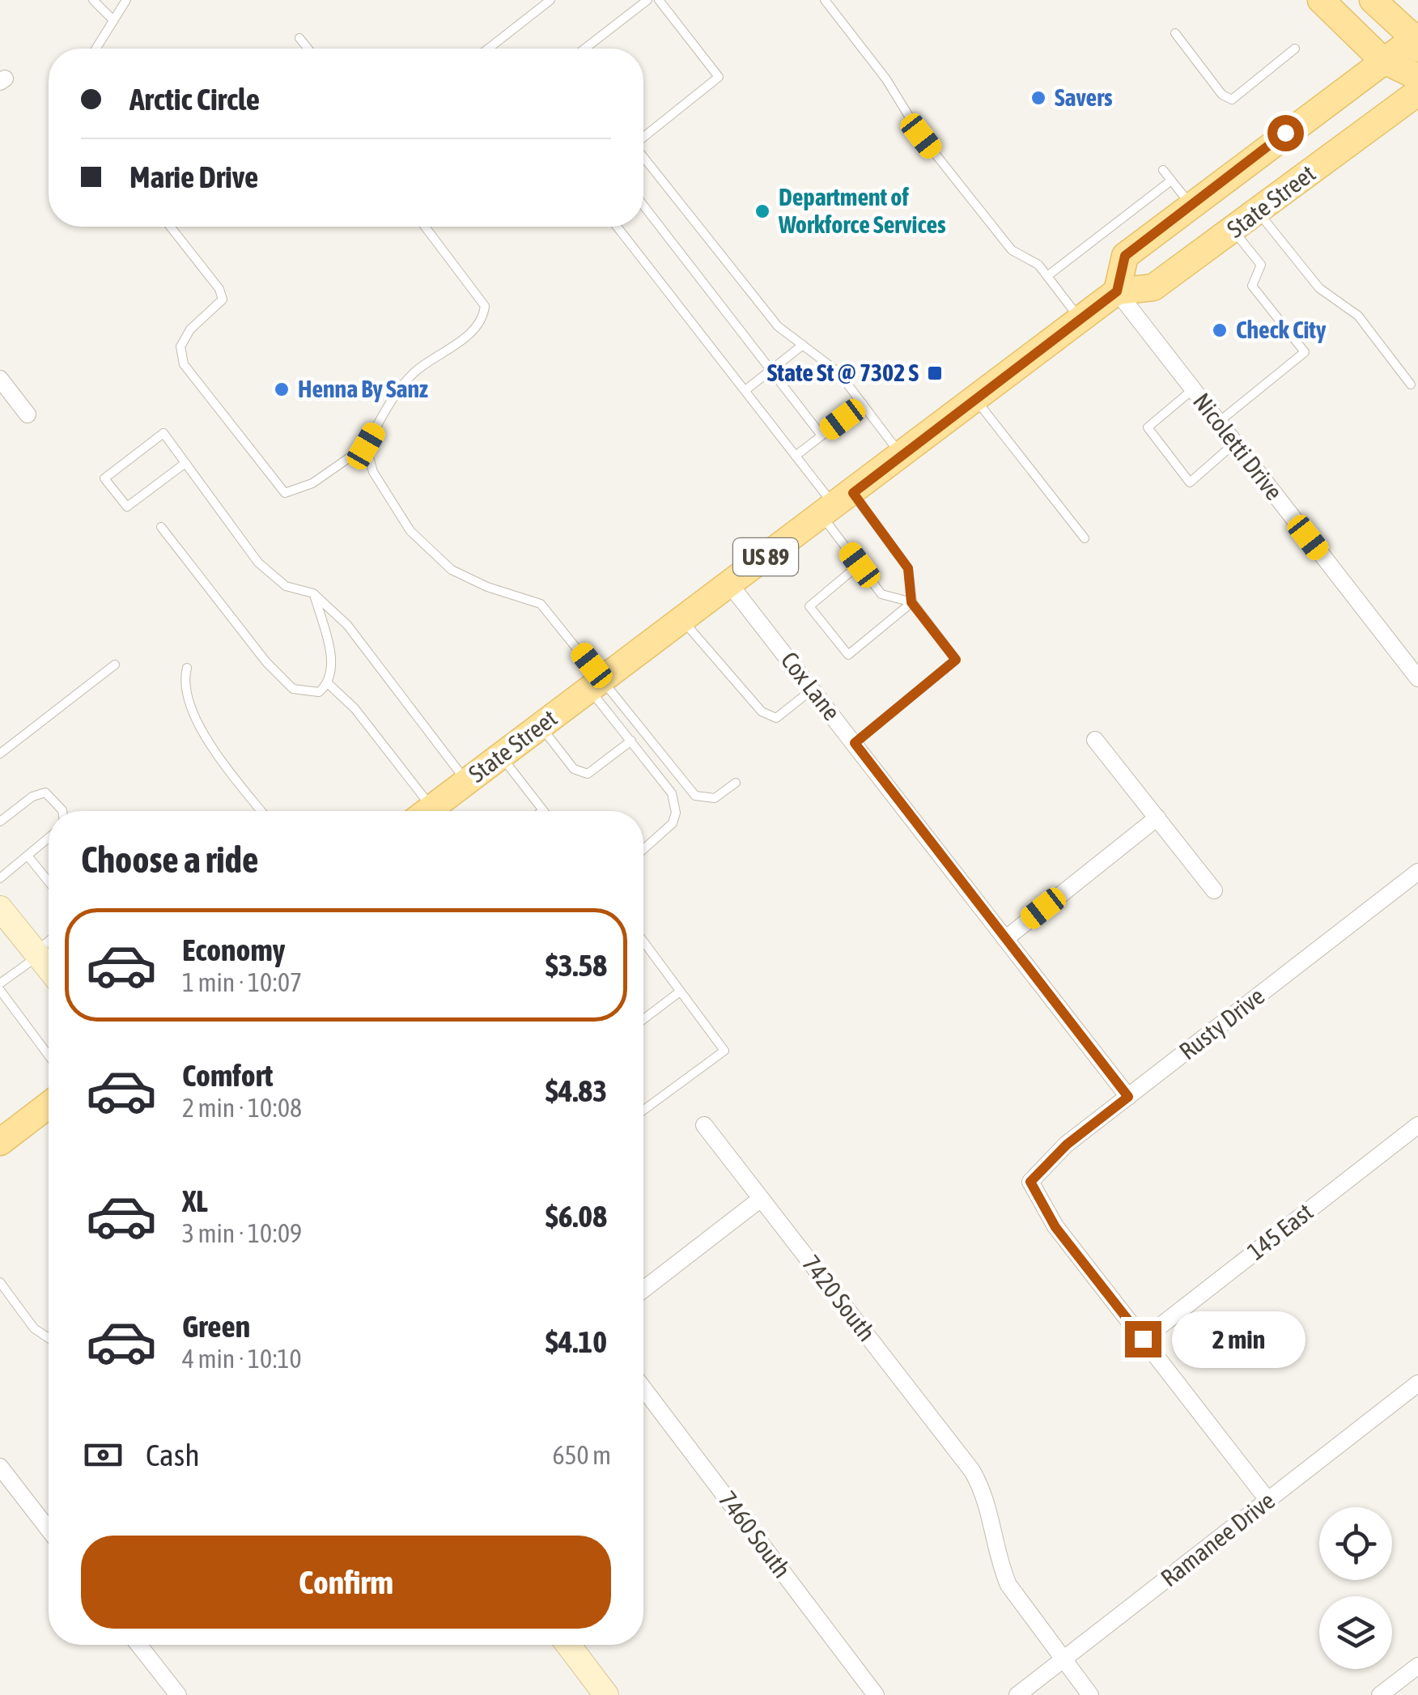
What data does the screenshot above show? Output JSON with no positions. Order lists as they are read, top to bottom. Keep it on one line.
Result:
{"streets":{"main road":["State Street","US 89"],"street":["Nicoletti Drive","Cox Lane","Rusty Drive","145 East","7420 South","7460 South","Ramanee Drive"]},"crossings":[["State Street","Nicoletti Drive"],["State Street","Cox Lane"],["Cox Lane","Rusty Drive"],["Rusty Drive","145 East"],["7420 South","Ramanee Drive"]],"places":{"other":["Savers","Department of Workforce Services","Check City","Henna By Sanz"],"transit":["State St @ 7302 S"]},"page":{"banner":["Arctic Circle","Marie Drive"],"heading":"Choose a ride","list":[{"name":"Economy","note":"1 min · 10:07","value":"$3.58"},{"name":"Comfort","note":"2 min · 10:08","value":"$4.83"},{"name":"XL","note":"3 min · 10:09","value":"$6.08"},{"name":"Green","note":"4 min · 10:10","value":"$4.10"}],"bubble":"2 min","pay":["Cash","650 m"],"buttons":"Confirm"}}
